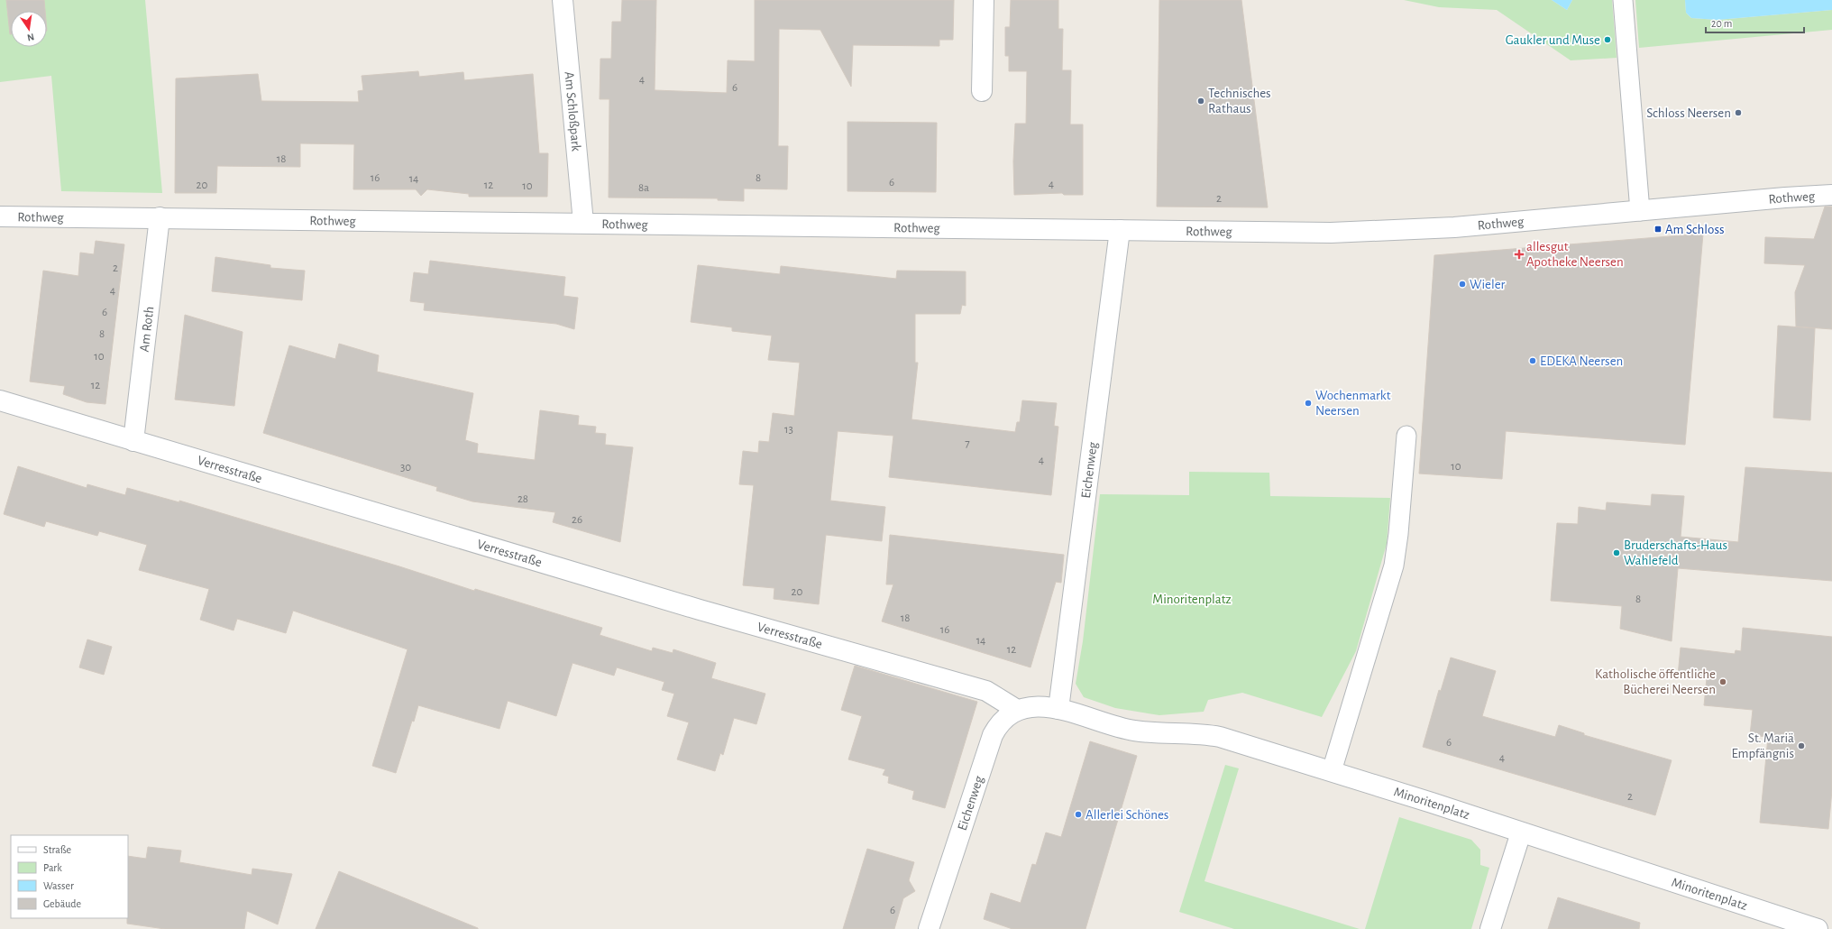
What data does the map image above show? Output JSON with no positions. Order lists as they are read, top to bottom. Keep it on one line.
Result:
{"streets":{"street":["Am Schloßpark","Rothweg","Am Roth","Verresstraße","Eichenweg","Minoritenplatz"]},"crossings":[["Am Schloßpark","Rothweg"],["Rothweg","Am Roth"],["Rothweg","Eichenweg"],["Am Roth","Verresstraße"],["Verresstraße","Eichenweg"],["Eichenweg","Minoritenplatz"]],"parks":["Minoritenplatz"],"places":{"other":["Gaukler und Muse","Technisches Rathaus","Schloss Neersen","Wieler","EDEKA Neersen","Wochenmarkt Neersen","Bruderschafts-Haus Wahlefeld","Katholische öffentliche Bücherei Neersen","St. Mariä Empfängnis","Allerlei Schönes"],"transit":["Am Schloss"],"health":["allesgut Apotheke Neersen"]},"house_numbers":["4","6","18","16","8","14","6","4","20","12","10","8a","2","2","4","6","8","10","12","13","7","4","10","30","28","26","20","8","18","16","14","12","6","4","2","6"],"legend":["Straße","Park","Wasser","Gebäude"],"scale_bar":"20 m","north":"bottom"}
